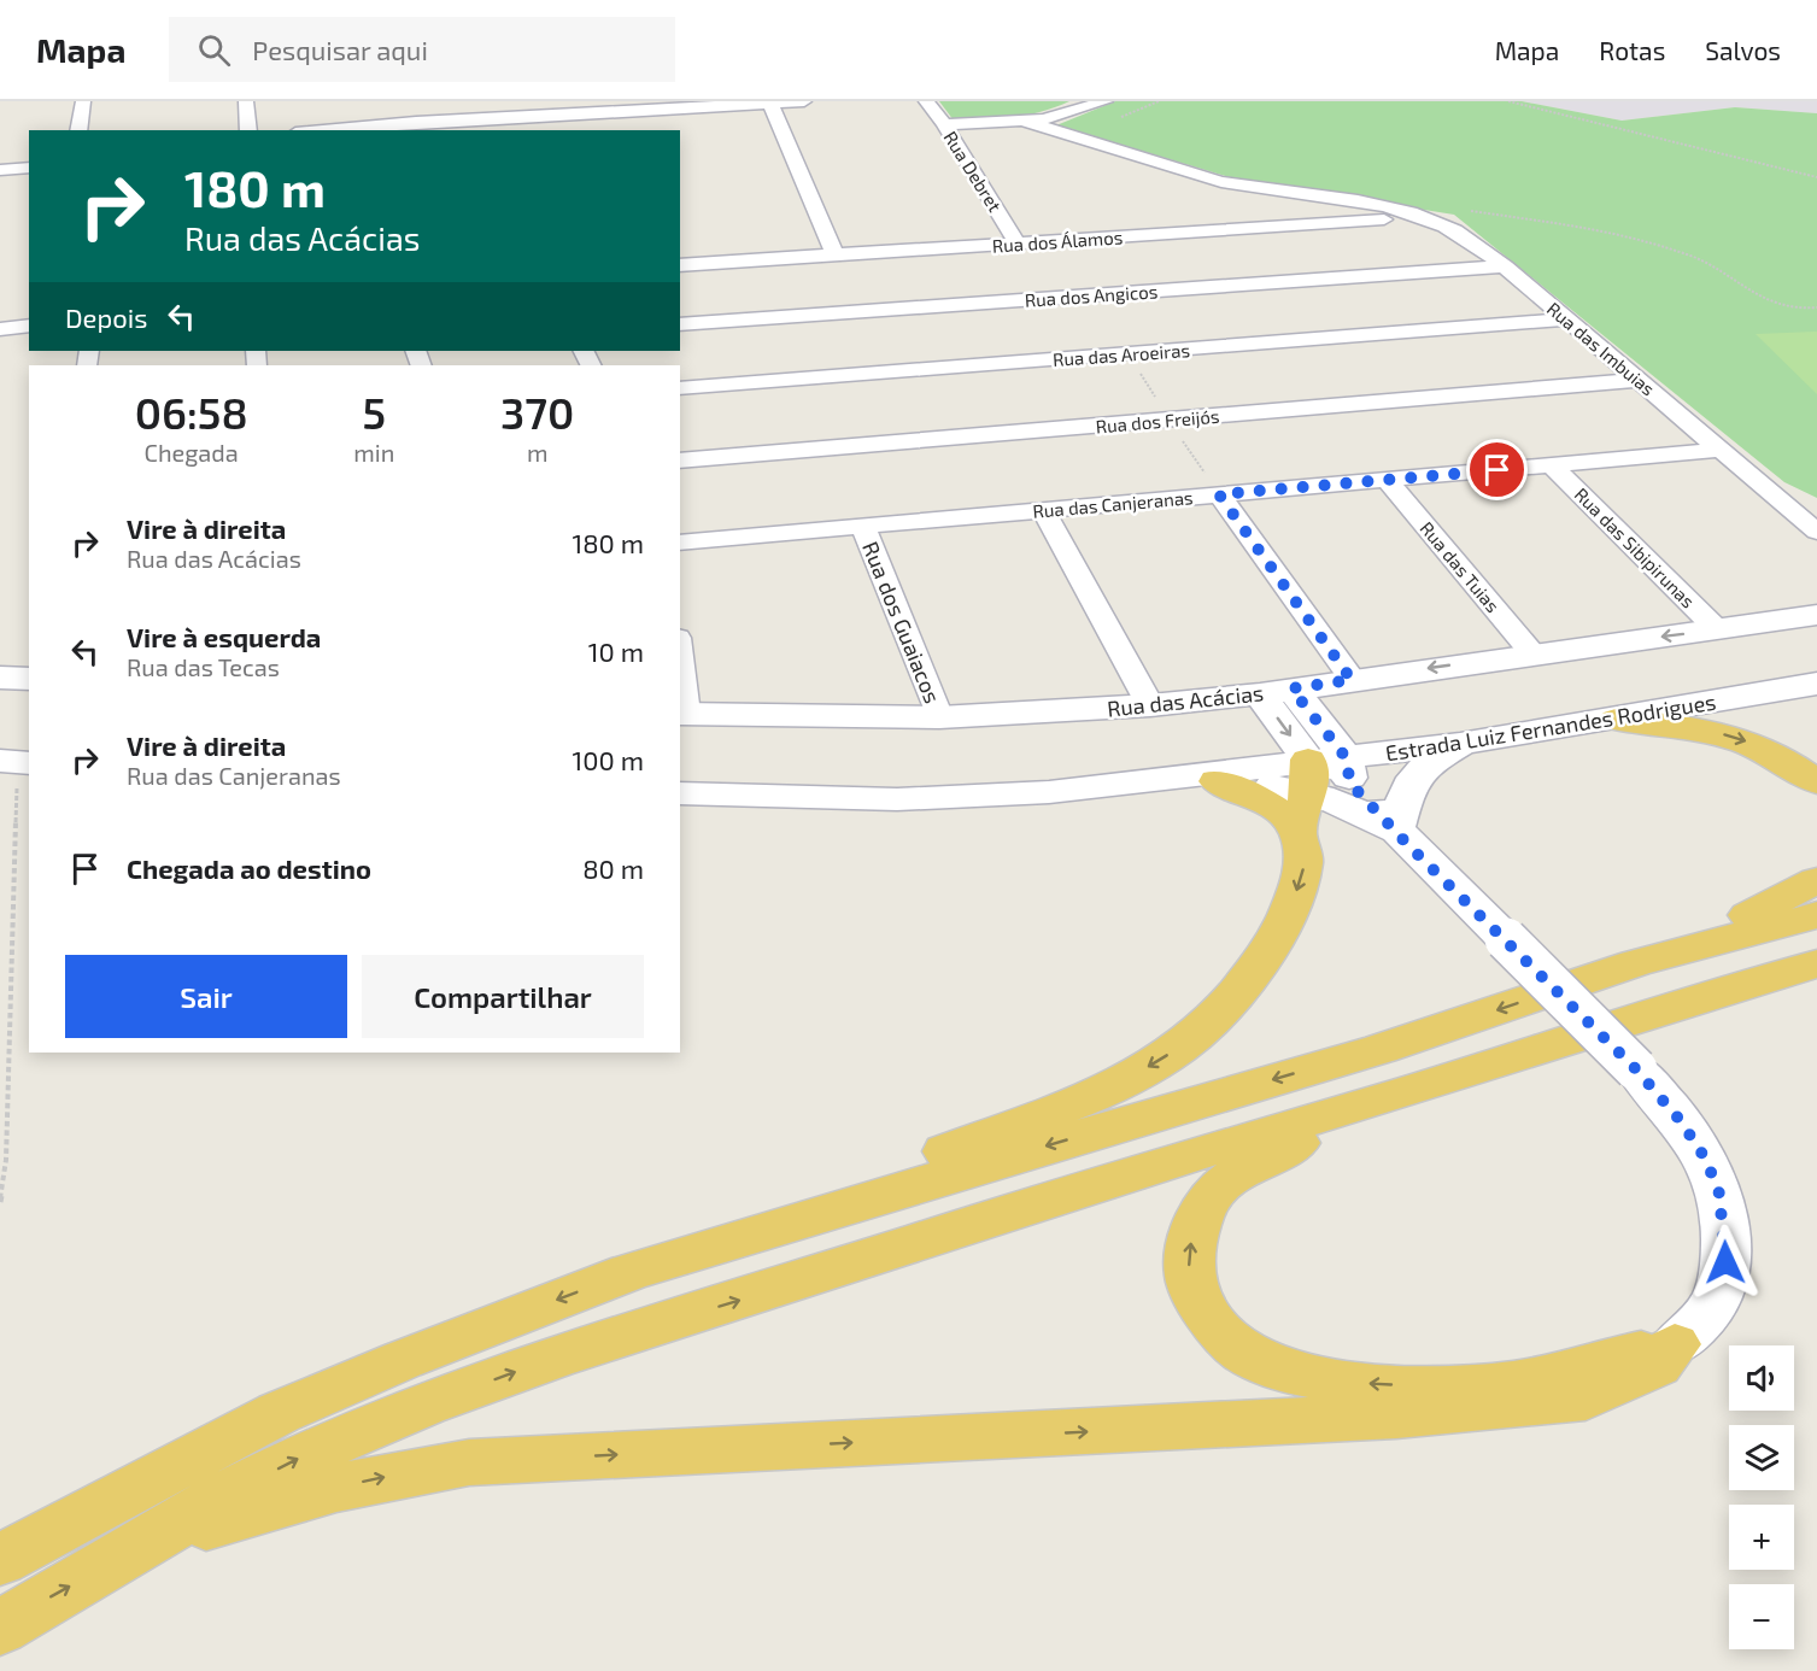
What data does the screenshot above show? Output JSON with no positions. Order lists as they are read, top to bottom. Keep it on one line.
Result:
{"streets":{"street":["Rua Debret","Rua dos Álamos","Rua dos Angicos","Rua das Imbuias","Rua das Aroeiras","Rua dos Freijós","Rua das Canjeranas","Rua das Sibipirunas","Rua das Tuias","Rua dos Guaiacos","Rua das Acácias","Estrada Luiz Fernandes Rodrigues"]},"crossings":[["Rua Debret","Rua dos Álamos"],["Rua dos Álamos","Rua das Imbuias"],["Rua dos Angicos","Rua das Imbuias"],["Rua das Imbuias","Rua das Aroeiras"],["Rua das Imbuias","Rua dos Freijós"],["Rua das Imbuias","Rua das Canjeranas"],["Rua das Canjeranas","Rua das Sibipirunas"],["Rua das Canjeranas","Rua das Tuias"],["Rua das Canjeranas","Rua dos Guaiacos"],["Rua das Sibipirunas","Rua das Acácias"],["Rua das Tuias","Rua das Acácias"],["Rua dos Guaiacos","Rua das Acácias"]],"page":{"header":"Mapa","search":"Pesquisar aqui","nav":["Mapa","Rotas","Salvos"],"turn":["180 m","Rua das Acácias"],"then":"Depois","eta":["06:58","Chegada","5","min","370","m"],"list":[{"name":"Vire à direita","note":"Rua das Acácias","value":"180 m"},{"name":"Vire à esquerda","note":"Rua das Tecas","value":"10 m"},{"name":"Vire à direita","note":"Rua das Canjeranas","value":"100 m"},{"name":"Chegada ao destino","value":"80 m"}],"buttons":["Sair","Compartilhar"],"map_buttons":["+","−"]}}
